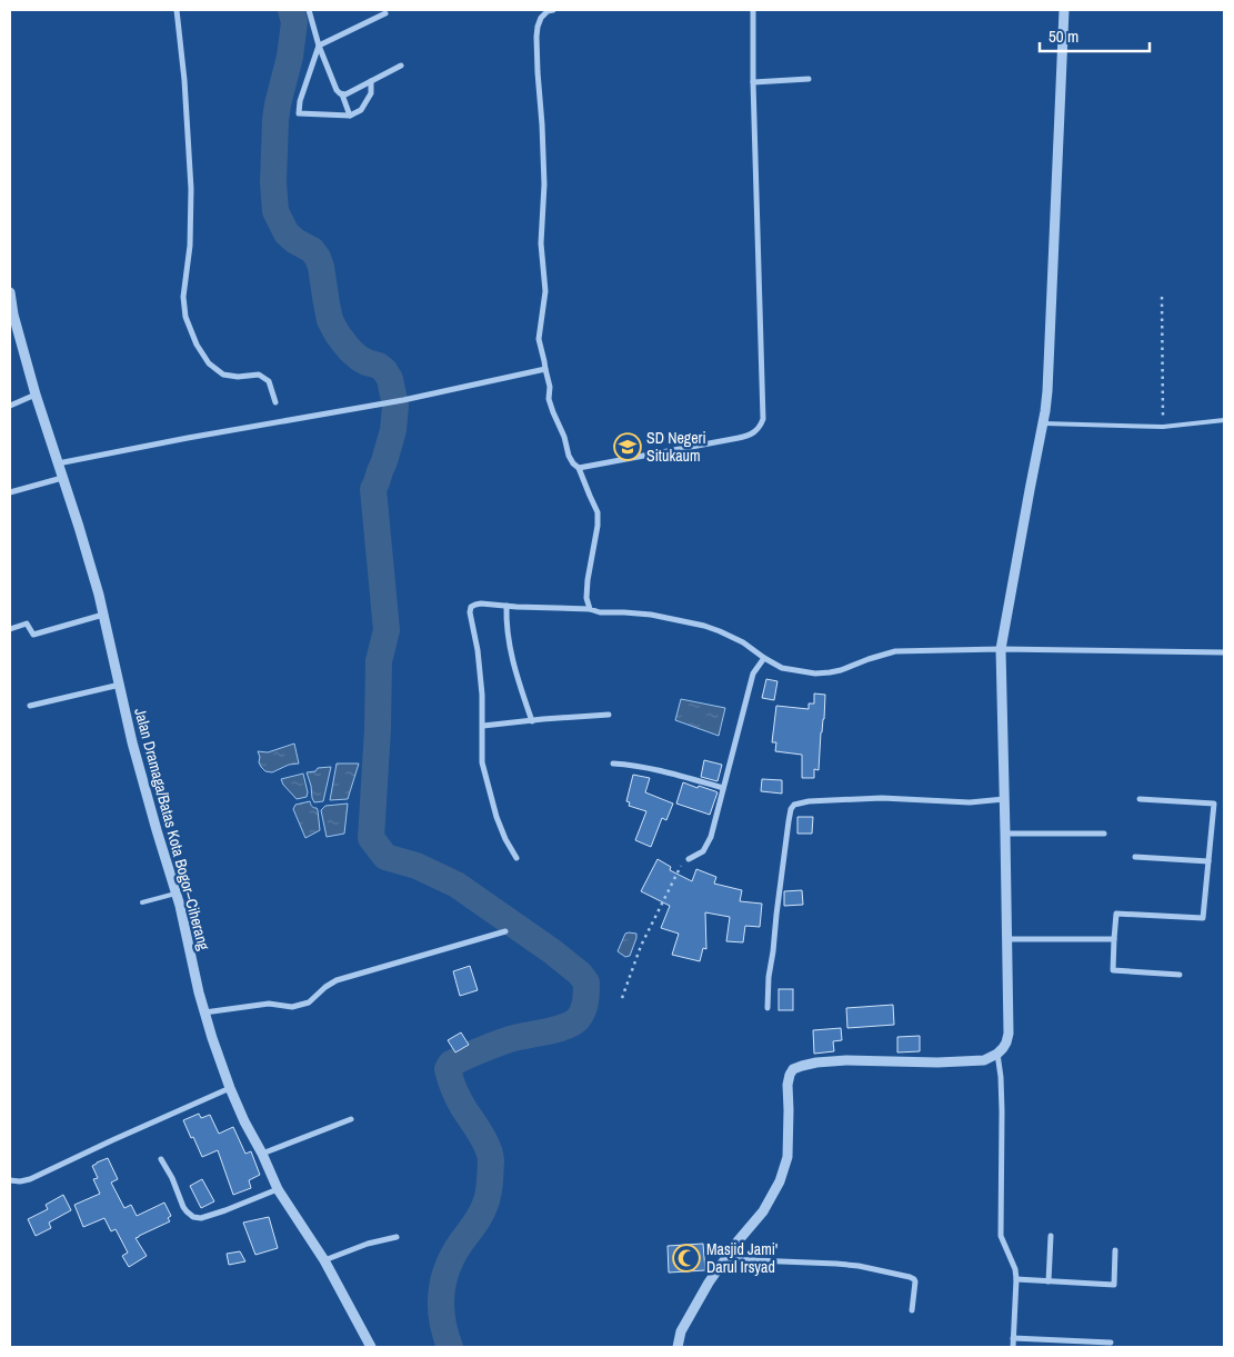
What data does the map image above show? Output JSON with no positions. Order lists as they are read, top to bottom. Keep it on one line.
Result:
{"streets":{"street":["Jalan Dramaga/Batas Kota Bogor–Ciherang"]},"places":{"school or university":["SD Negeri Situkaum"],"mosque":["Masjid Jami' Darul Irsyad"]},"scale_bar":"50 m"}
